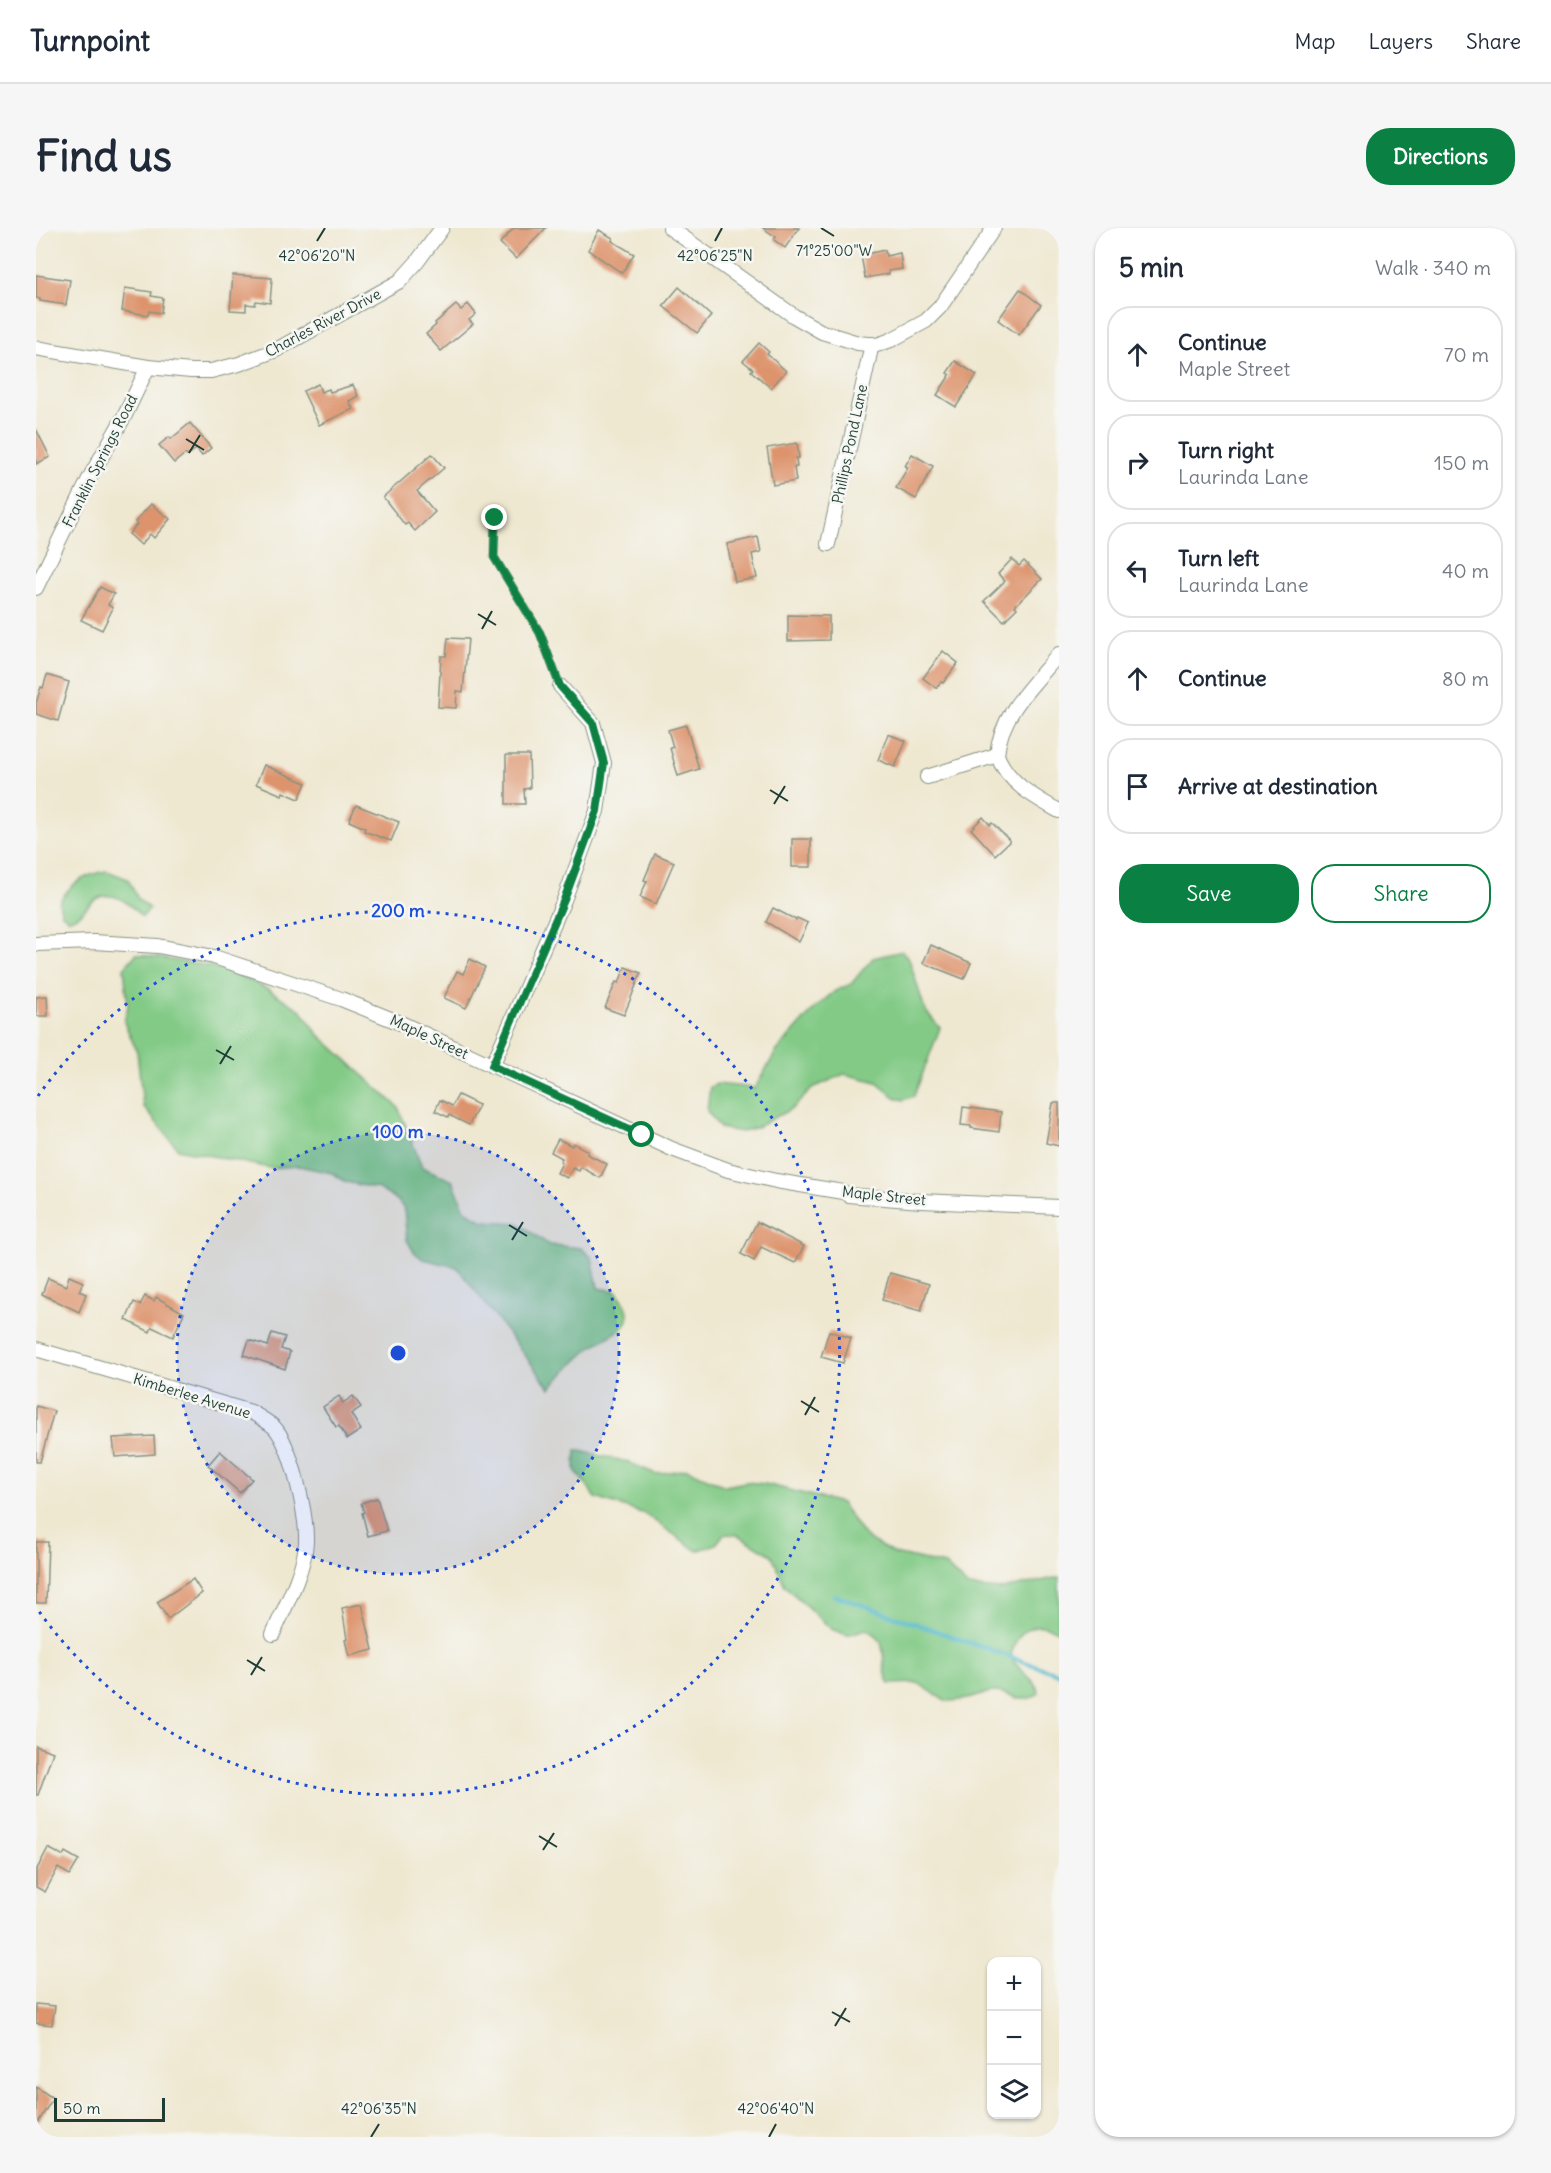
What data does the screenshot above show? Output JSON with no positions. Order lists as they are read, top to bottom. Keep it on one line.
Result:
{"streets":{"street":["Charles River Drive","Phillips Pond Lane","Franklin Springs Road","Maple Street","Kimberlee Avenue"]},"crossings":[["Charles River Drive","Franklin Springs Road"]],"scale_bar":"50 m","page":{"header":"Turnpoint","nav":["Map","Layers","Share"],"buttons":["Directions",["Save","Share"]],"title":"Find us","heading":["5 min","Walk · 340 m"],"list":[["Continue","Maple Street","70 m"],["Turn right","Laurinda Lane","150 m"],["Turn left","Laurinda Lane","40 m"],["Continue","80 m"],"Arrive at destination"],"map_buttons":["+","−"],"scale":"50 m"},"coordinates":["71°25'00\"W","42°06'25\"N","42°06'20\"N","42°06'35\"N","42°06'40\"N"],"rings":["200 m","100 m"]}
